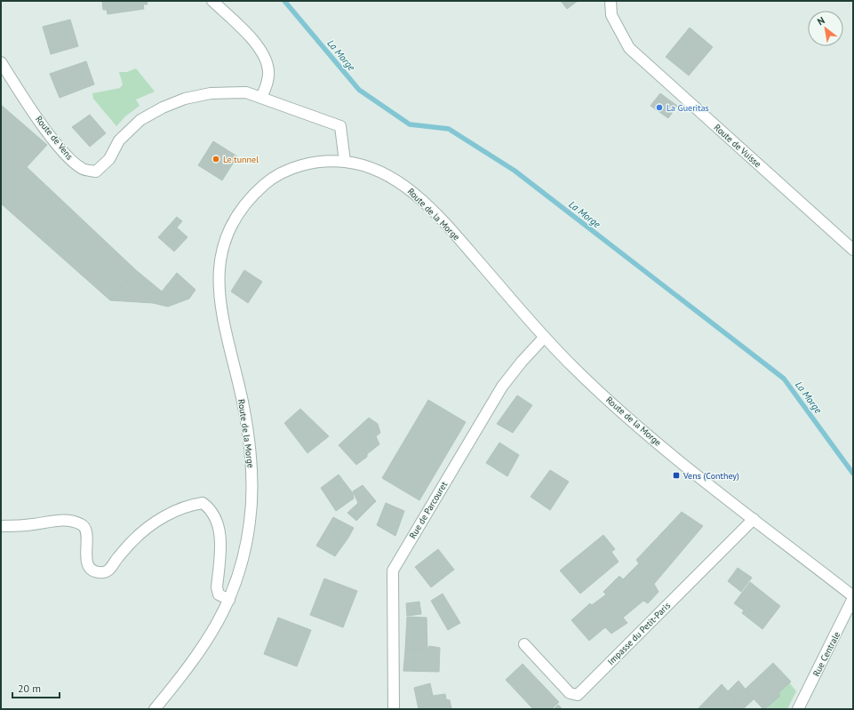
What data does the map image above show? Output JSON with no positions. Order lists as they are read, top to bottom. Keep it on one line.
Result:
{"streets":{"street":["Route de Vens","Route de Vuisse","Route de la Morge","Rue de Parcouret","Impasse du Petit-Paris","Rue Centrale"]},"crossings":[["Route de la Morge","Rue de Parcouret"],["Route de la Morge","Impasse du Petit-Paris"],["Route de la Morge","Rue Centrale"]],"water":["La Morge"],"places":{"other":["La Gueritas","Le tunnel"],"transit":["Vens (Conthey)"]},"scale_bar":"20 m","north":"top left"}
